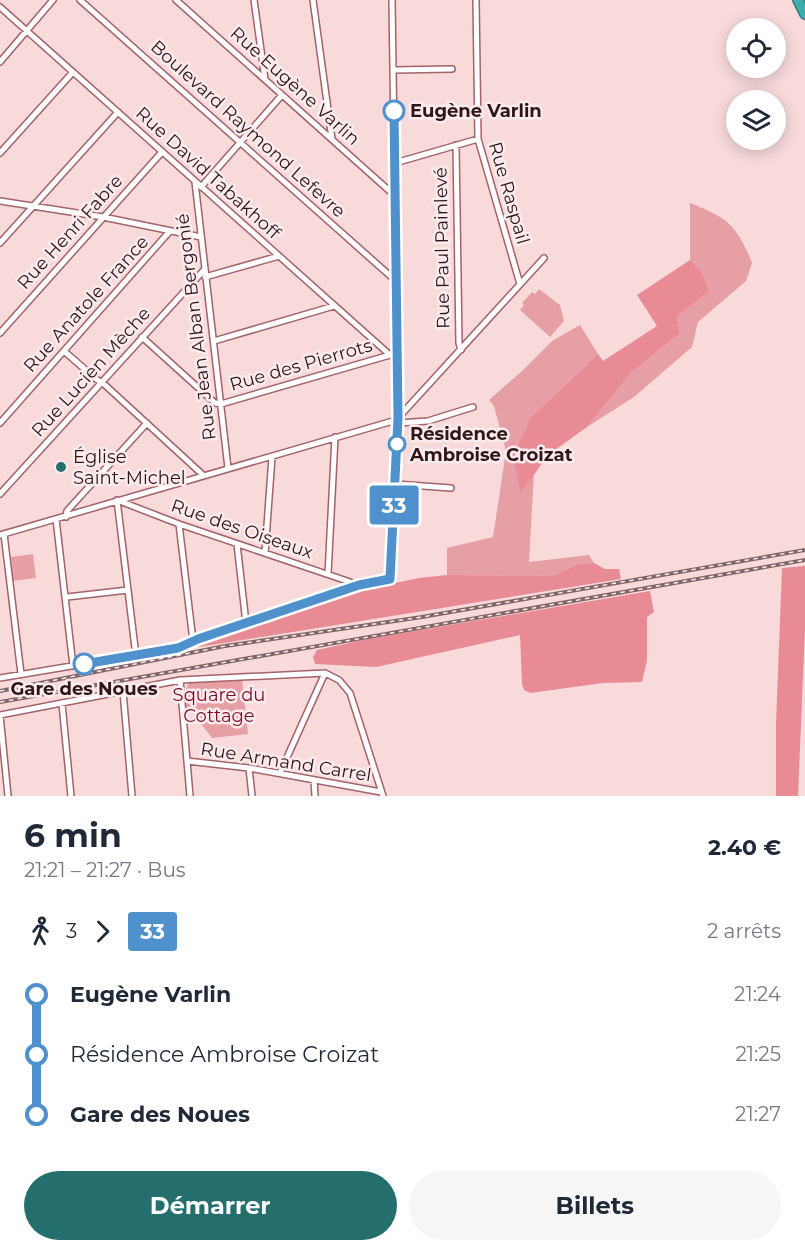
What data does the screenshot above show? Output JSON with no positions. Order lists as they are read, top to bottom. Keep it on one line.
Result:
{"streets":{"street":["Rue Eugène Varlin","Boulevard Raymond Lefevre","Rue David Tabakhoff","Rue Raspail","Rue Henri Fabre","Rue Paul Painlevé","Rue Anatole France","Rue Jean Alban Bergonié","Rue des Pierrots","Rue Lucien Mèche","Rue des Oiseaux","Rue Armand Carrel"]},"crossings":[["Rue David Tabakhoff","Rue Henri Fabre"],["Rue David Tabakhoff","Rue Jean Alban Bergonié"],["Rue David Tabakhoff","Rue des Pierrots"],["Rue Jean Alban Bergonié","Rue des Pierrots"],["Rue Jean Alban Bergonié","Rue Lucien Mèche"]],"parks":["Square du Cottage"],"places":["Eugène Varlin","Résidence Ambroise Croizat","Église Saint-Michel","Gare des Noues"],"lines":["bus line 33"],"page":{"on_map":"33","heading":["6 min","21:21 – 21:27 · Bus","2.40 €"],"legs":["3","33","2 arrêts"],"list":[{"name":"Eugène Varlin","value":"21:24"},{"name":"Résidence Ambroise Croizat","value":"21:25"},{"name":"Gare des Noues","value":"21:27"}],"buttons":["Démarrer","Billets"]}}
